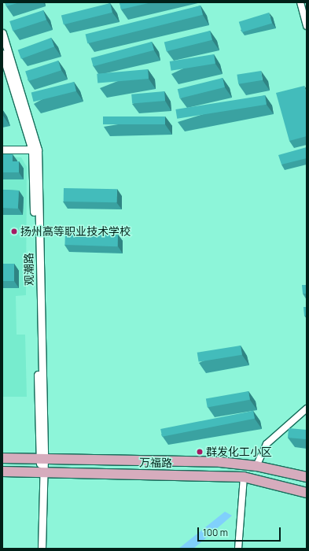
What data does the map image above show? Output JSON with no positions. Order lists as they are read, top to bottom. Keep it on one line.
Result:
{"streets":{"main road":["万福路"],"street":["观潮路"]},"crossings":[["观潮路","万福路"]],"places":["扬州高等职业技术学校","群发化工小区"],"scale_bar":"100 m"}
